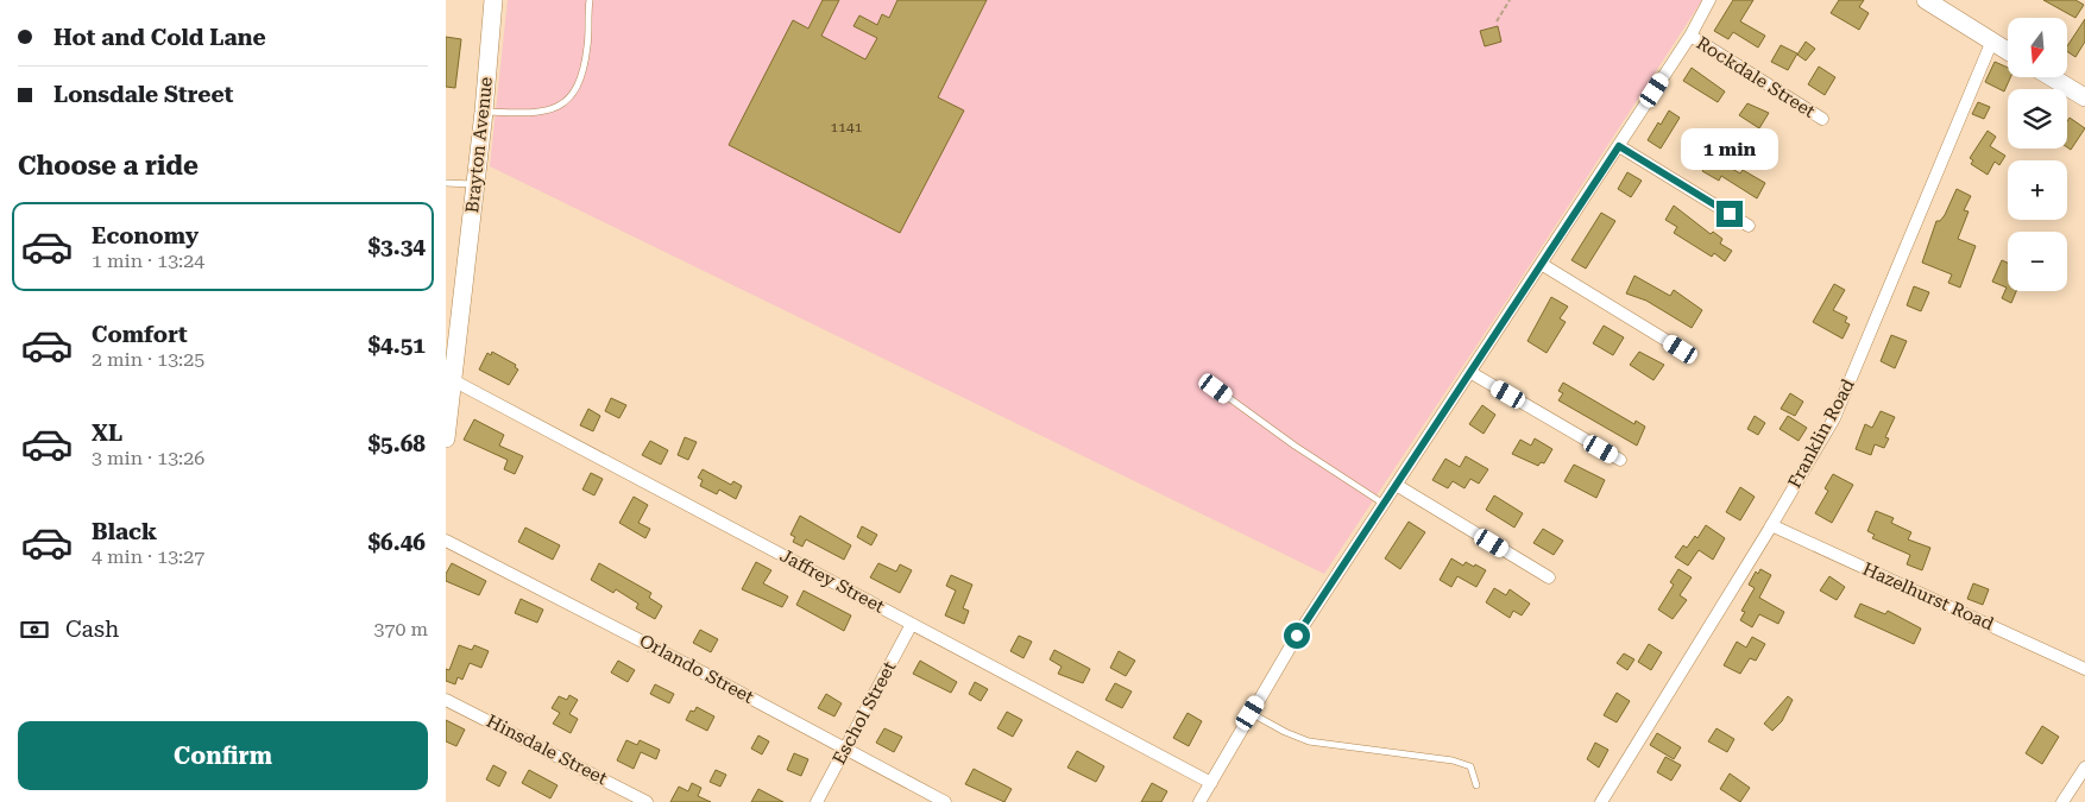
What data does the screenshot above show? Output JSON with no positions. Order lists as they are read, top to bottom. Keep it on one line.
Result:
{"streets":{"main road":["Brayton Avenue"],"street":["Rockdale Street","Franklin Road","Jaffrey Street","Hazelhurst Road","Orlando Street","Eschol Street","Hinsdale Street"]},"crossings":[["Brayton Avenue","Jaffrey Street"],["Franklin Road","Hazelhurst Road"],["Jaffrey Street","Eschol Street"],["Orlando Street","Eschol Street"]],"house_numbers":["1141"],"north":"bottom","page":{"banner":["Hot and Cold Lane","Lonsdale Street"],"map_buttons":["+","−"],"bubble":"1 min","heading":"Choose a ride","list":[{"name":"Economy","note":"1 min · 13:24","value":"$3.34"},{"name":"Comfort","note":"2 min · 13:25","value":"$4.51"},{"name":"XL","note":"3 min · 13:26","value":"$5.68"},{"name":"Black","note":"4 min · 13:27","value":"$6.46"}],"pay":["Cash","370 m"],"buttons":"Confirm"}}
